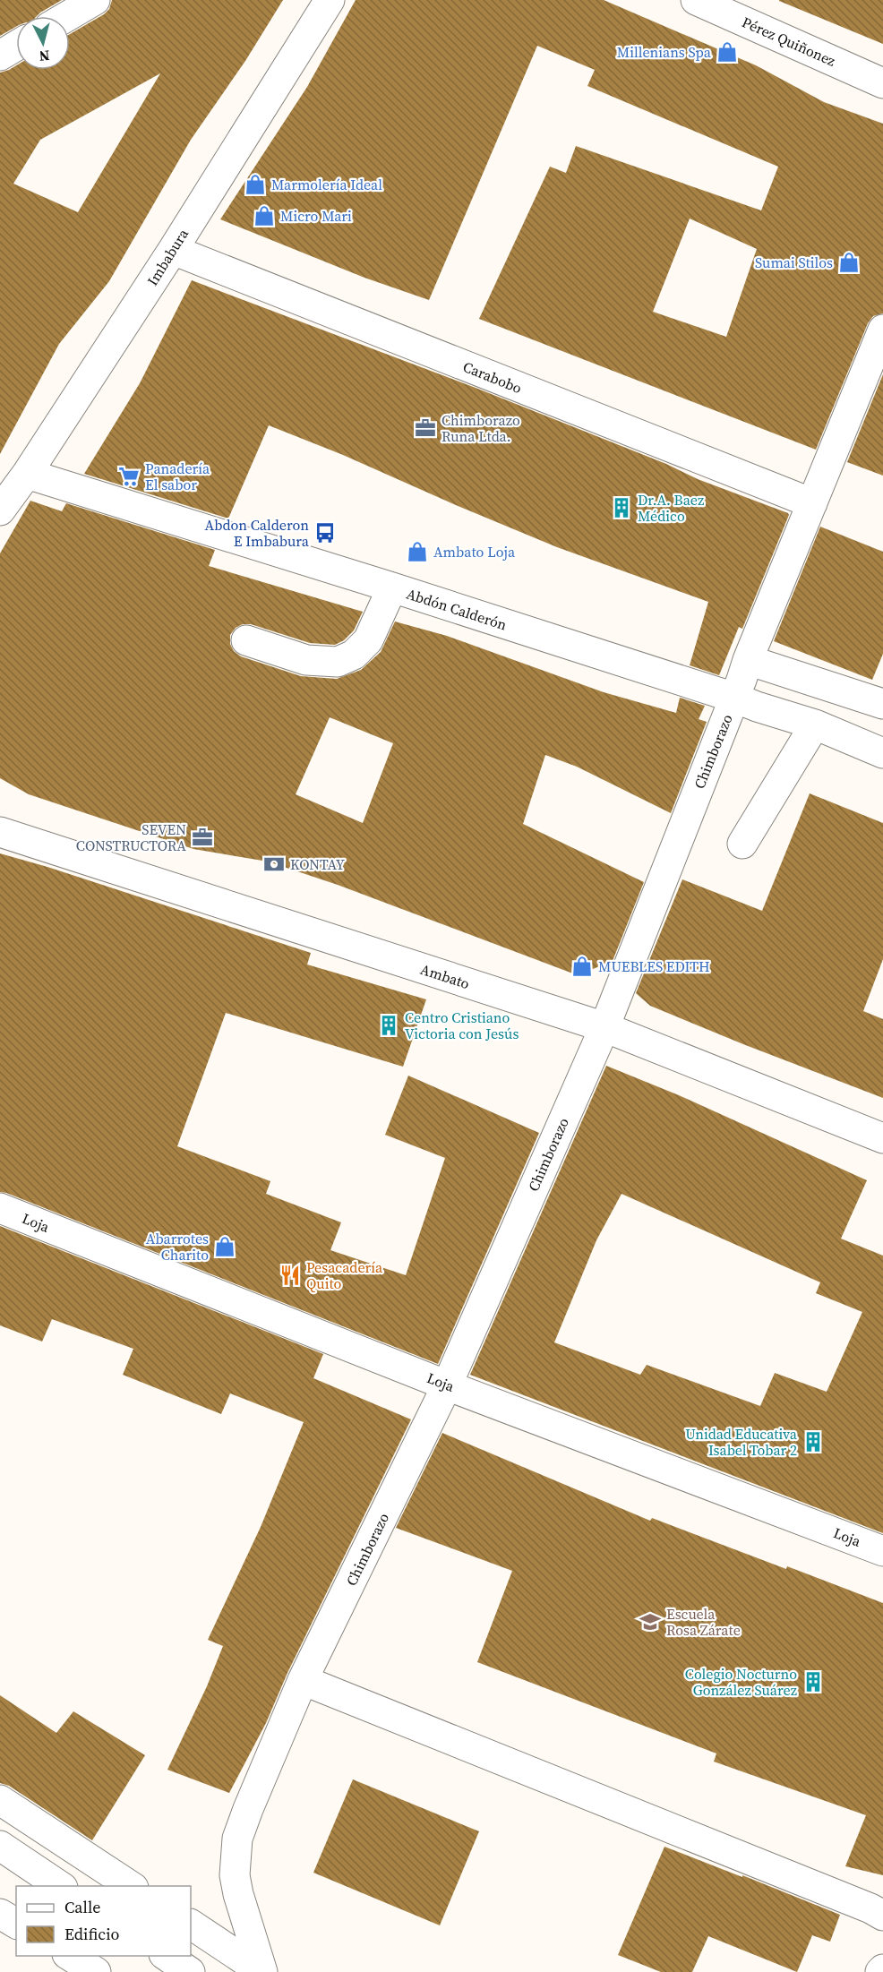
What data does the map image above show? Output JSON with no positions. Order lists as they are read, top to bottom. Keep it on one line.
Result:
{"streets":{"street":["Pérez Quiñonez","Imbabura","Carabobo","Abdón Calderón","Chimborazo","Ambato","Loja"]},"crossings":[["Imbabura","Carabobo"],["Imbabura","Abdón Calderón"],["Carabobo","Chimborazo"],["Abdón Calderón","Chimborazo"],["Chimborazo","Ambato"],["Chimborazo","Loja"]],"places":{"shop":["Millenians Spa","Marmolería Ideal","Micro Mari","Sumai Stilos","Ambato Loja","MUEBLES EDITH","Abarrotes Charito"],"office":["Chimborazo Runa Ltda.","SEVEN CONSTRUCTORA"],"supermarket":["Panadería El sabor"],"building":["Dr.A. Baez Médico","Centro Cristiano Victoria con Jesús","Unidad Educativa Isabel Tobar 2","Colegio Nocturno González Suárez"],"bus stop":["Abdon Calderon E Imbabura"],"bank":["KONTAY"],"restaurant":["Pesacadería Quito"],"school or university":["Escuela Rosa Zárate"]},"legend":["Calle","Edificio"],"north":"bottom"}
